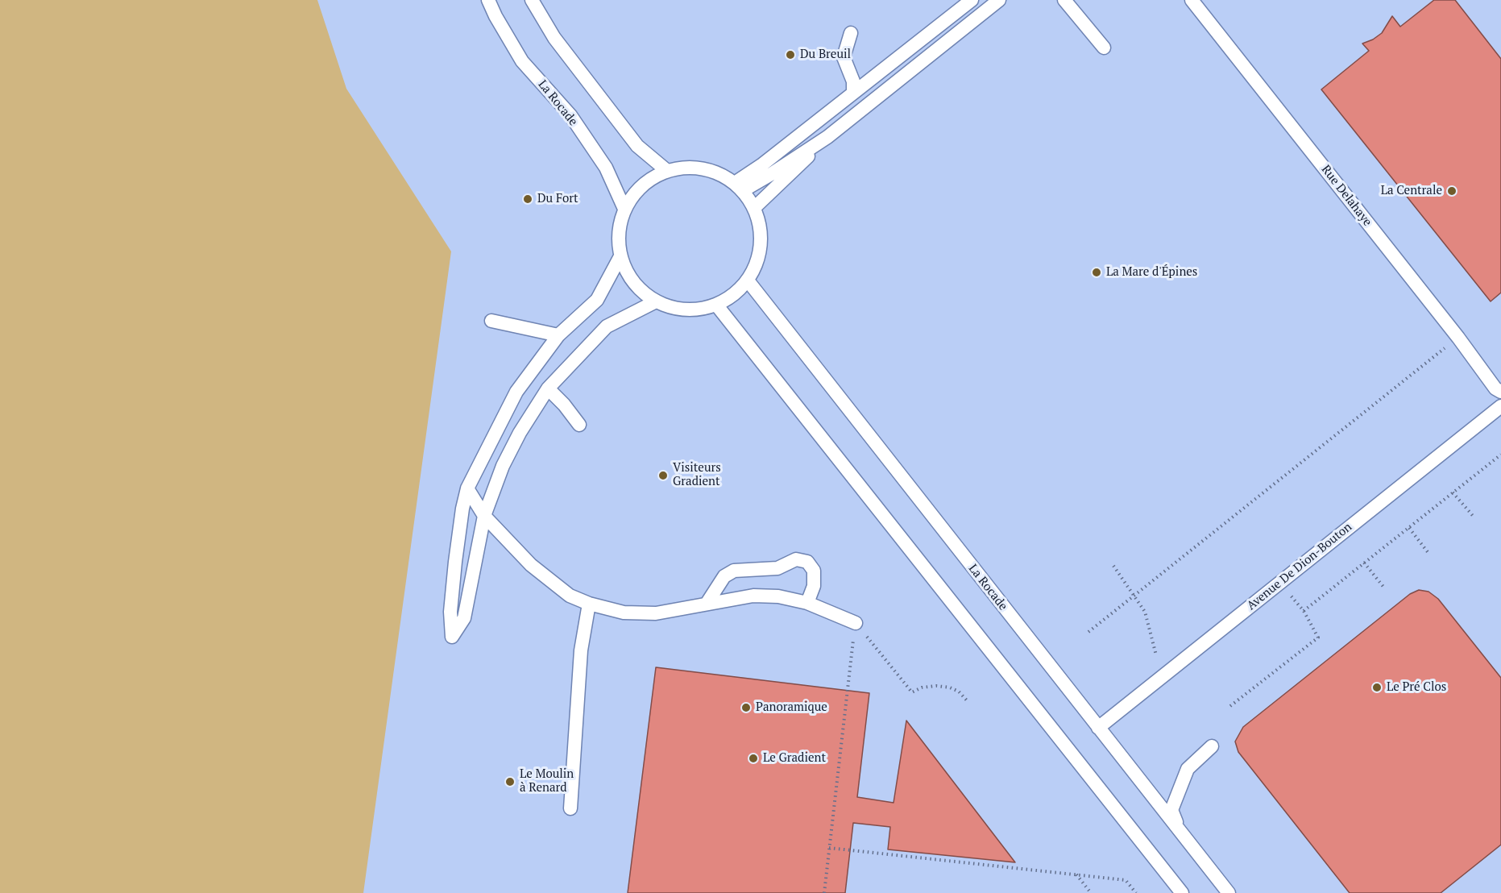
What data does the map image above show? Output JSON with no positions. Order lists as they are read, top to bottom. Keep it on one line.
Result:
{"streets":{"lane":["La Rocade","Rue Delahaye","Avenue De Dion-Bouton"]},"crossings":[["La Rocade","Avenue De Dion-Bouton"]],"places":["Du Breuil","La Centrale","Du Fort","La Mare d'Épines","Visiteurs Gradient","Le Pré Clos","Panoramique","Le Gradient","Le Moulin à Renard"]}
